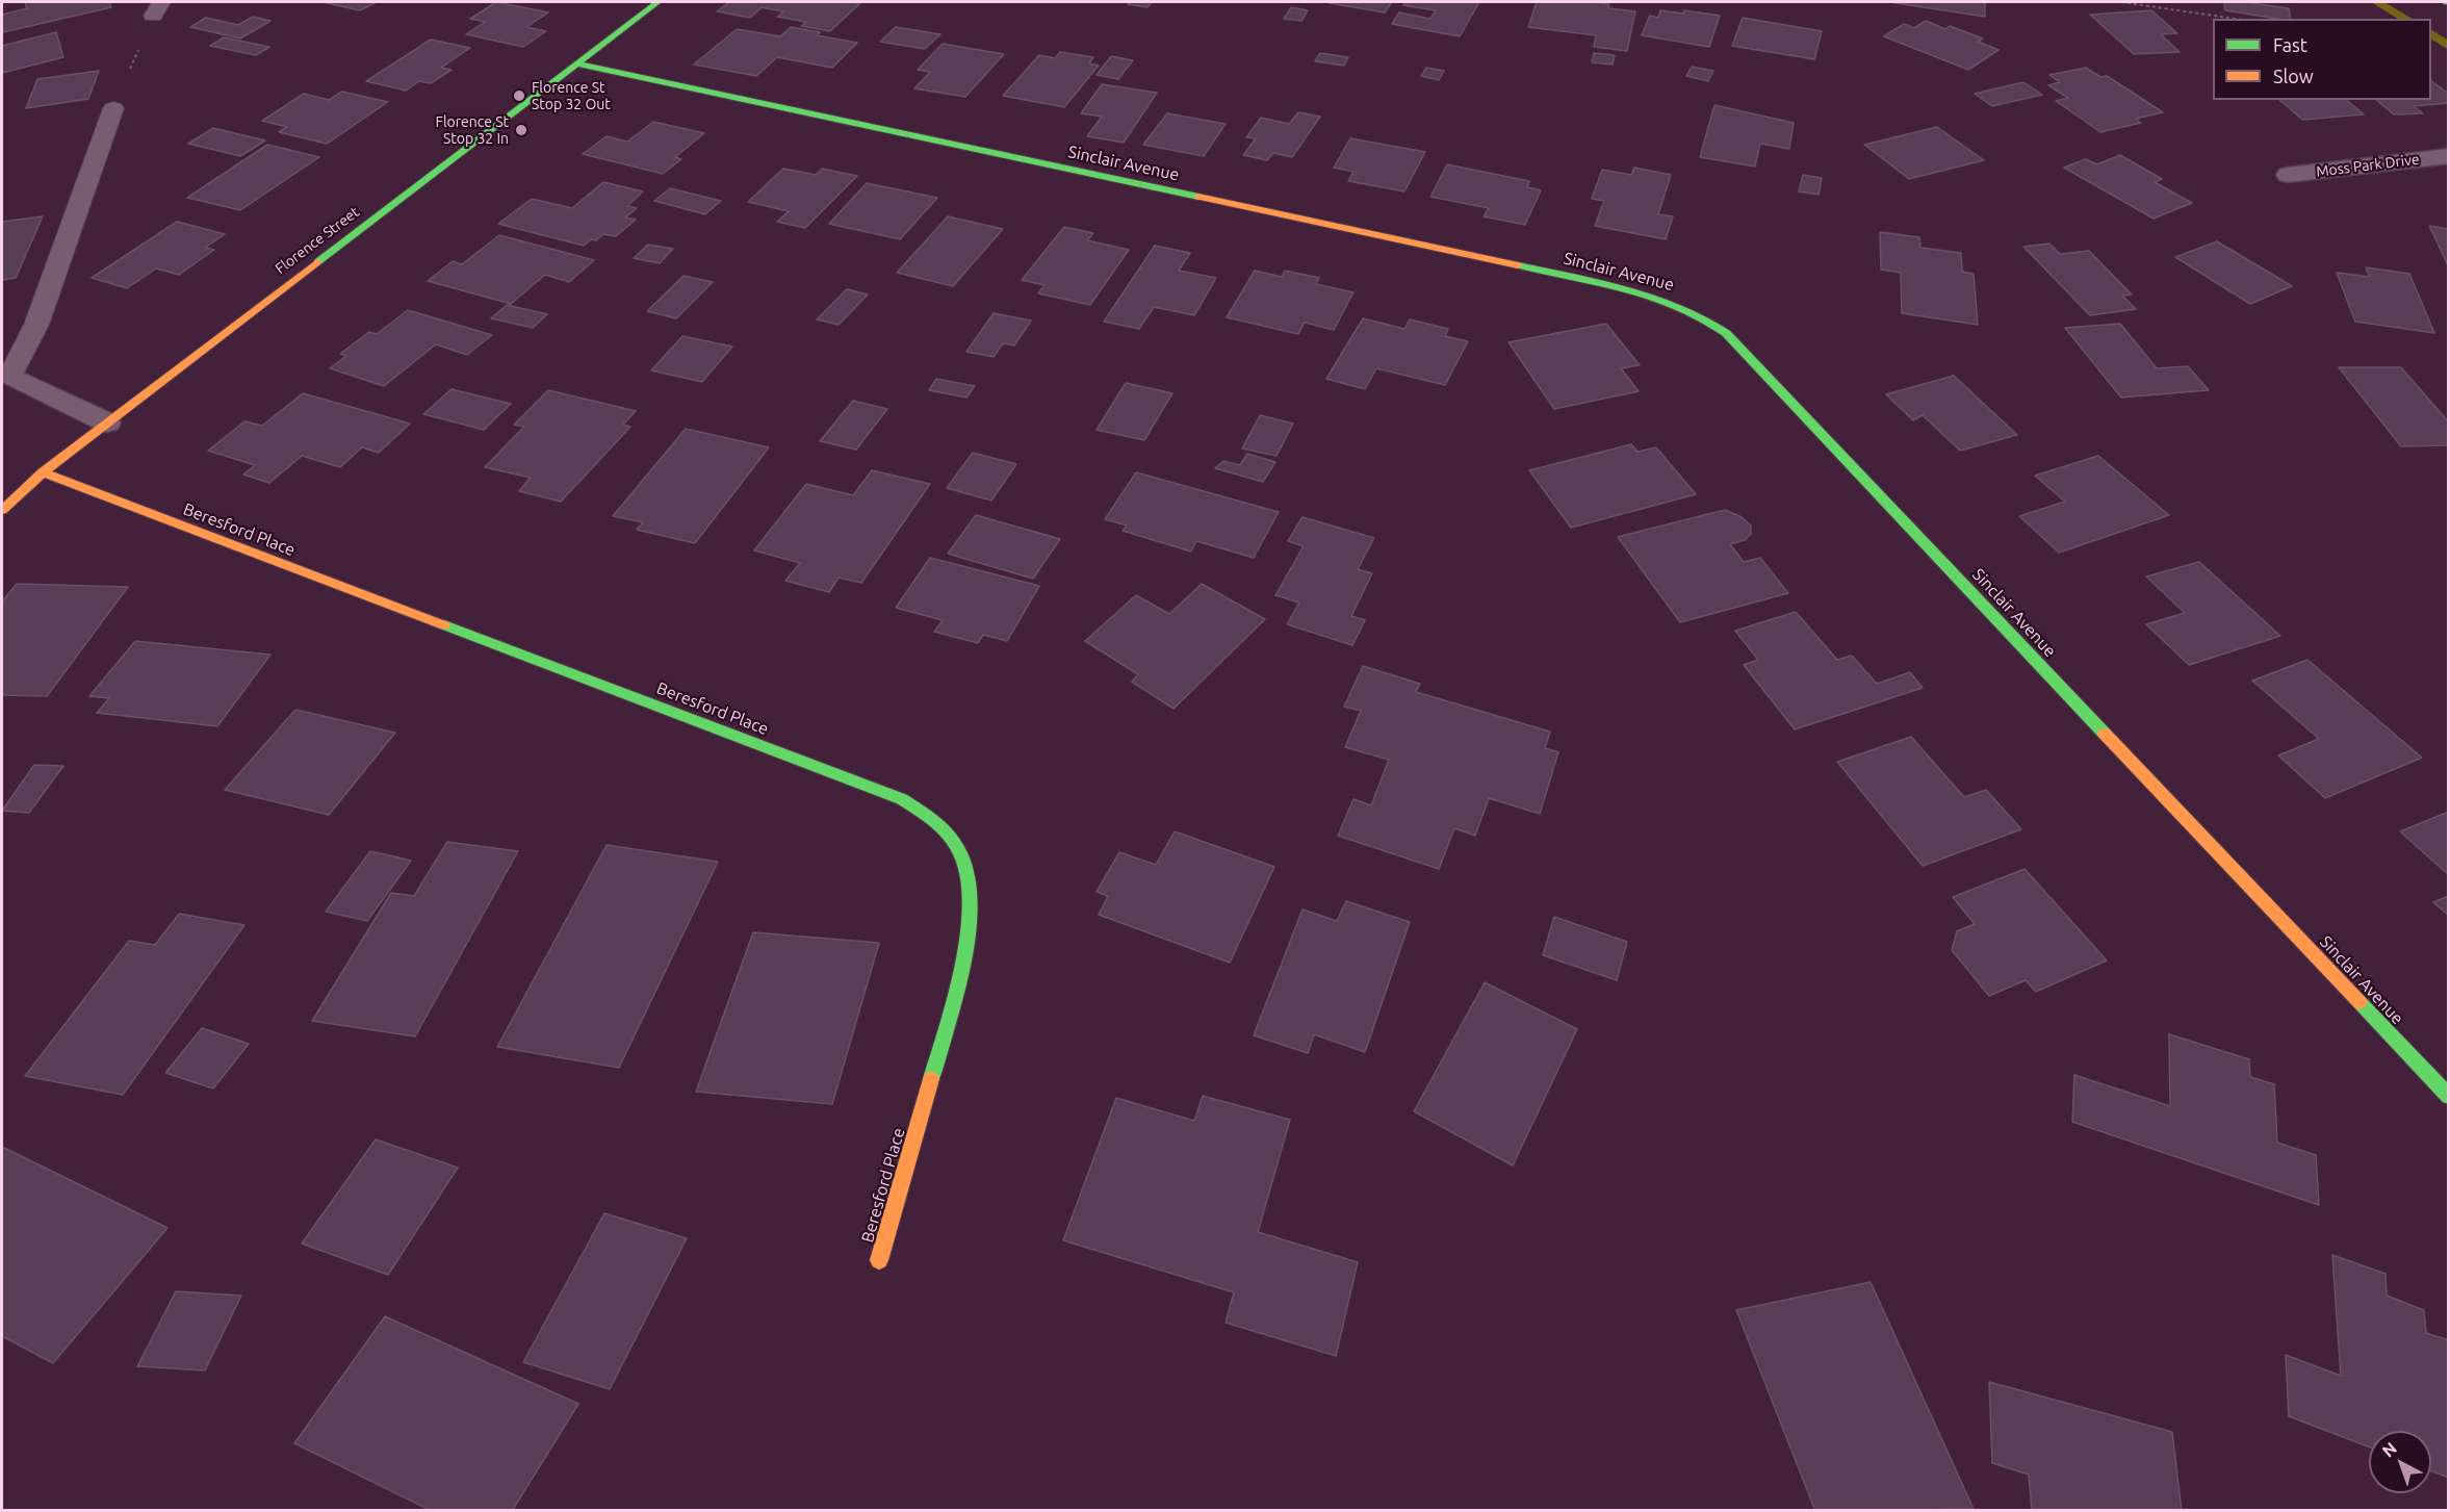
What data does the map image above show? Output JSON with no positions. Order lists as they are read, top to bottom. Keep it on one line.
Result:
{"streets":{"street":["Sinclair Avenue","Moss Park Drive","Florence Street","Beresford Place"]},"crossings":[["Sinclair Avenue","Florence Street"],["Florence Street","Beresford Place"]],"places":["Florence St Stop 32 Out","Florence St Stop 32 In"],"legend":["Fast","Slow"],"north":"top left"}
